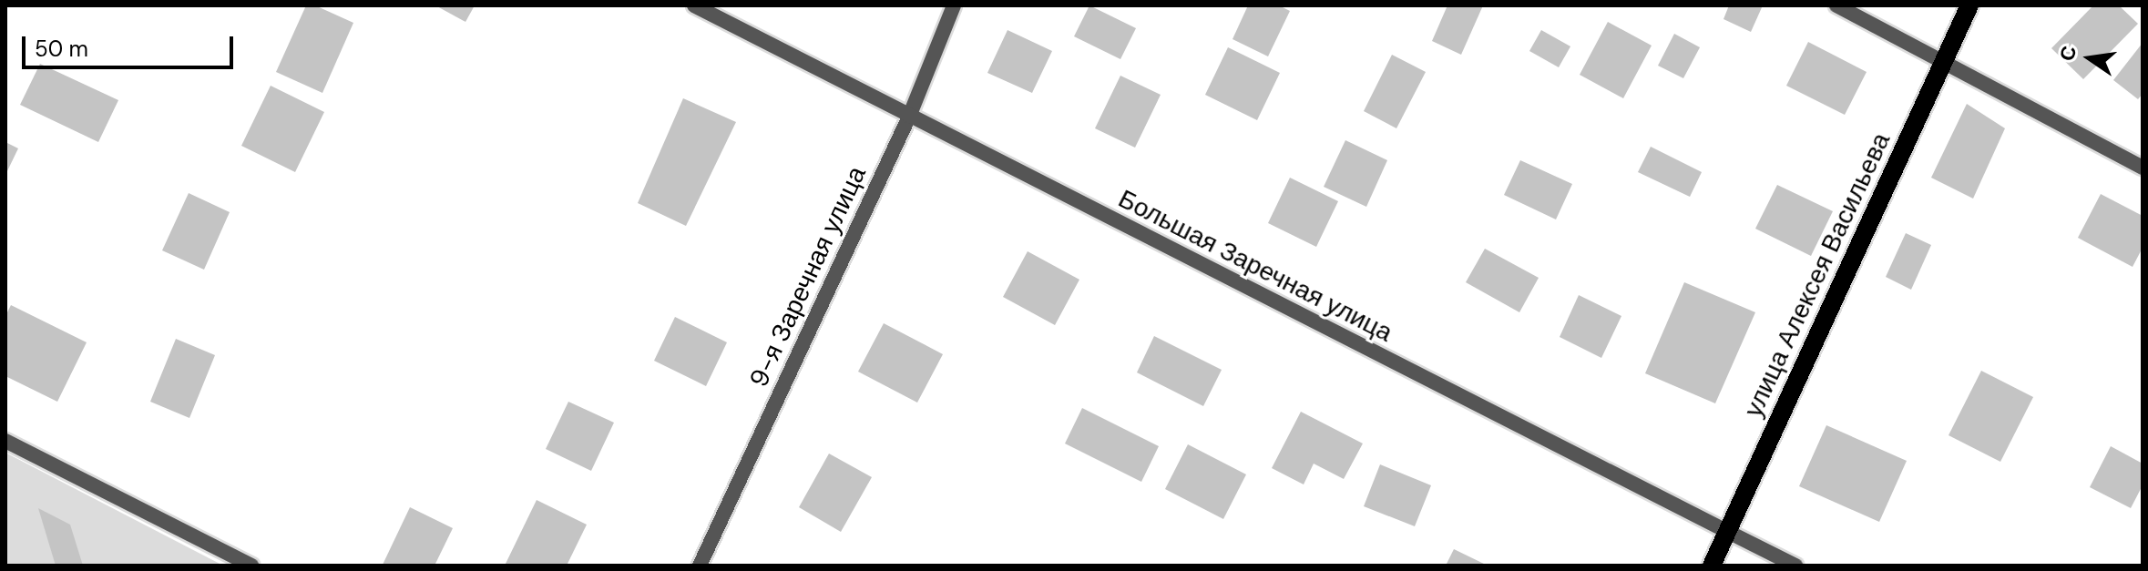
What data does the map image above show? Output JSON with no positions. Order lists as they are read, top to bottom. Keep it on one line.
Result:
{"streets":{"main road":["улица Алексея Васильева"],"street":["Большая Заречная улица","9-я Заречная улица"]},"crossings":[["Большая Заречная улица","улица Алексея Васильева"],["Большая Заречная улица","9-я Заречная улица"]],"scale_bar":"50 m","north":"left"}
